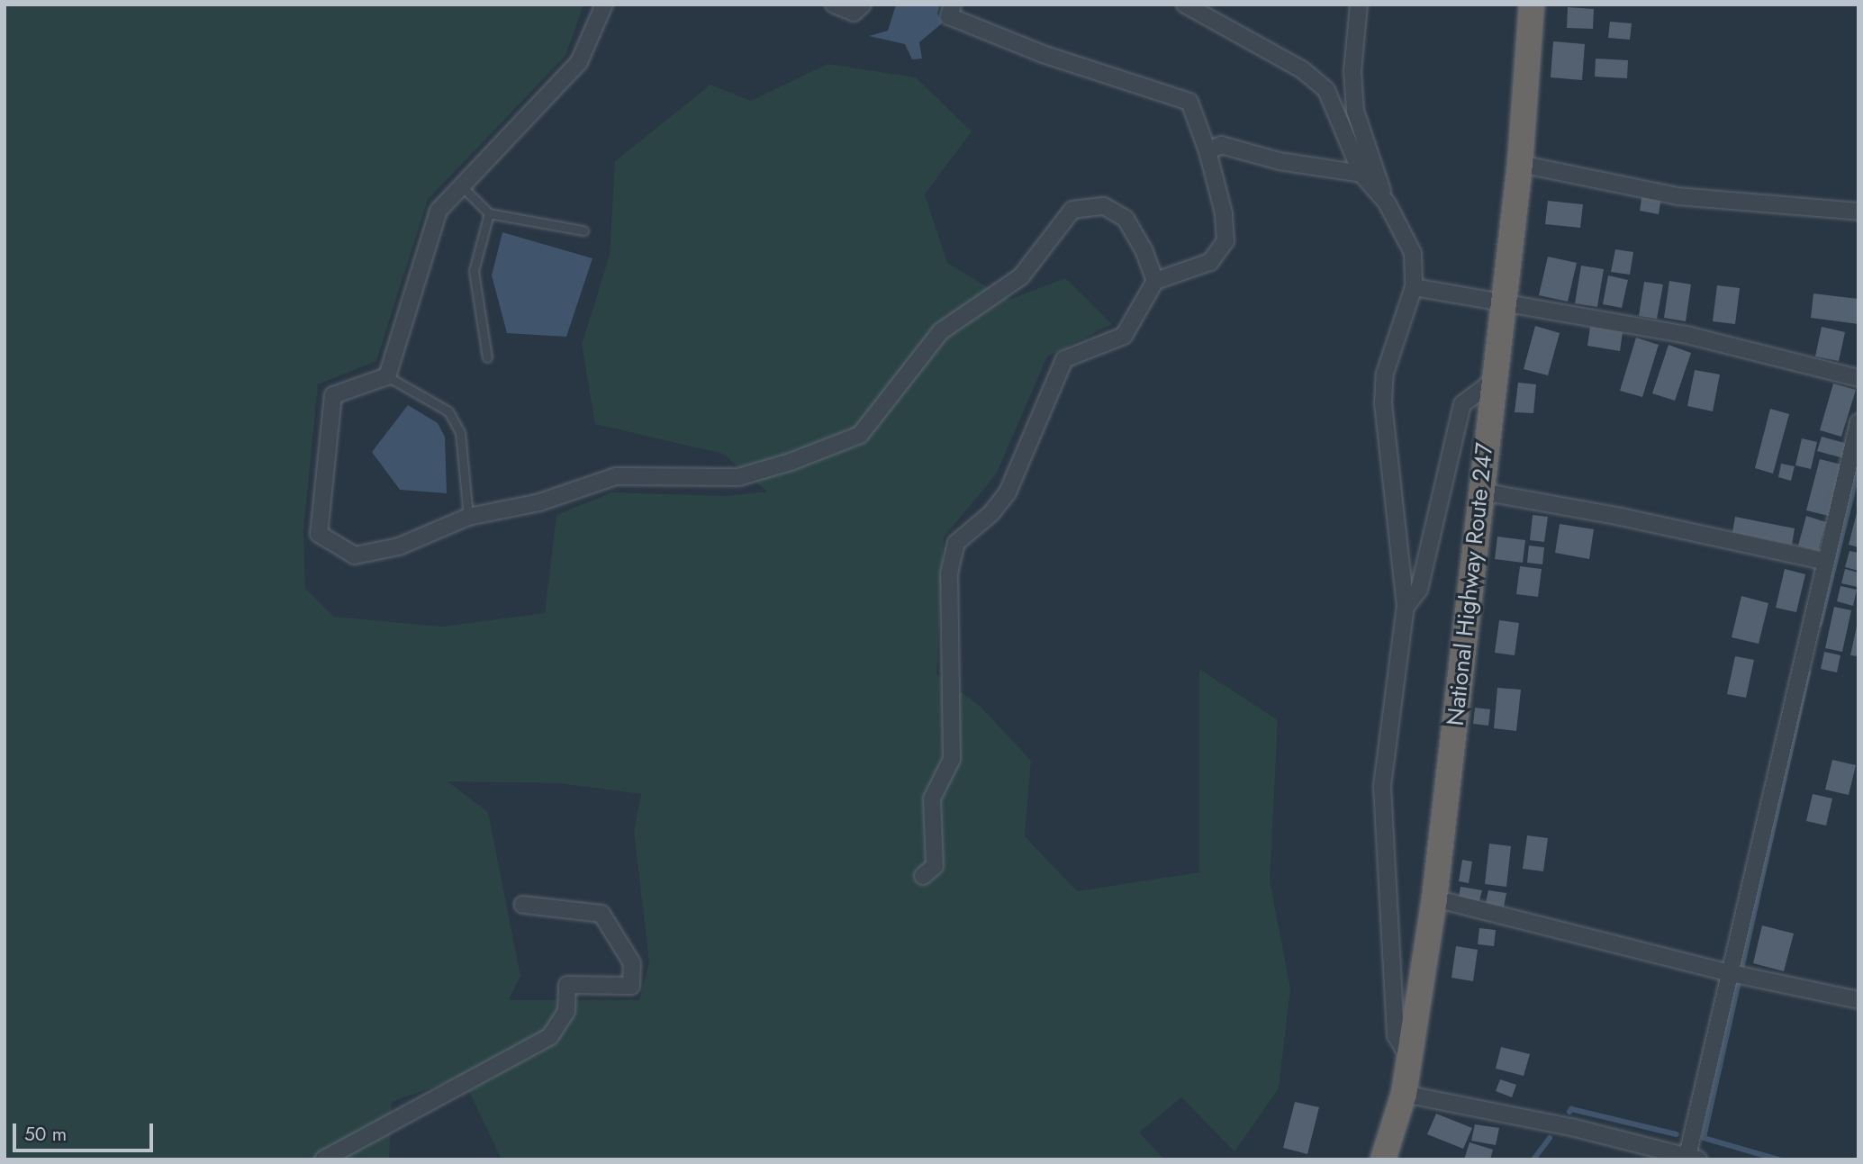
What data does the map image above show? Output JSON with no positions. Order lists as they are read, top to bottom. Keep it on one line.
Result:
{"streets":{"highway":["National Highway Route 247"]},"scale_bar":"50 m"}
